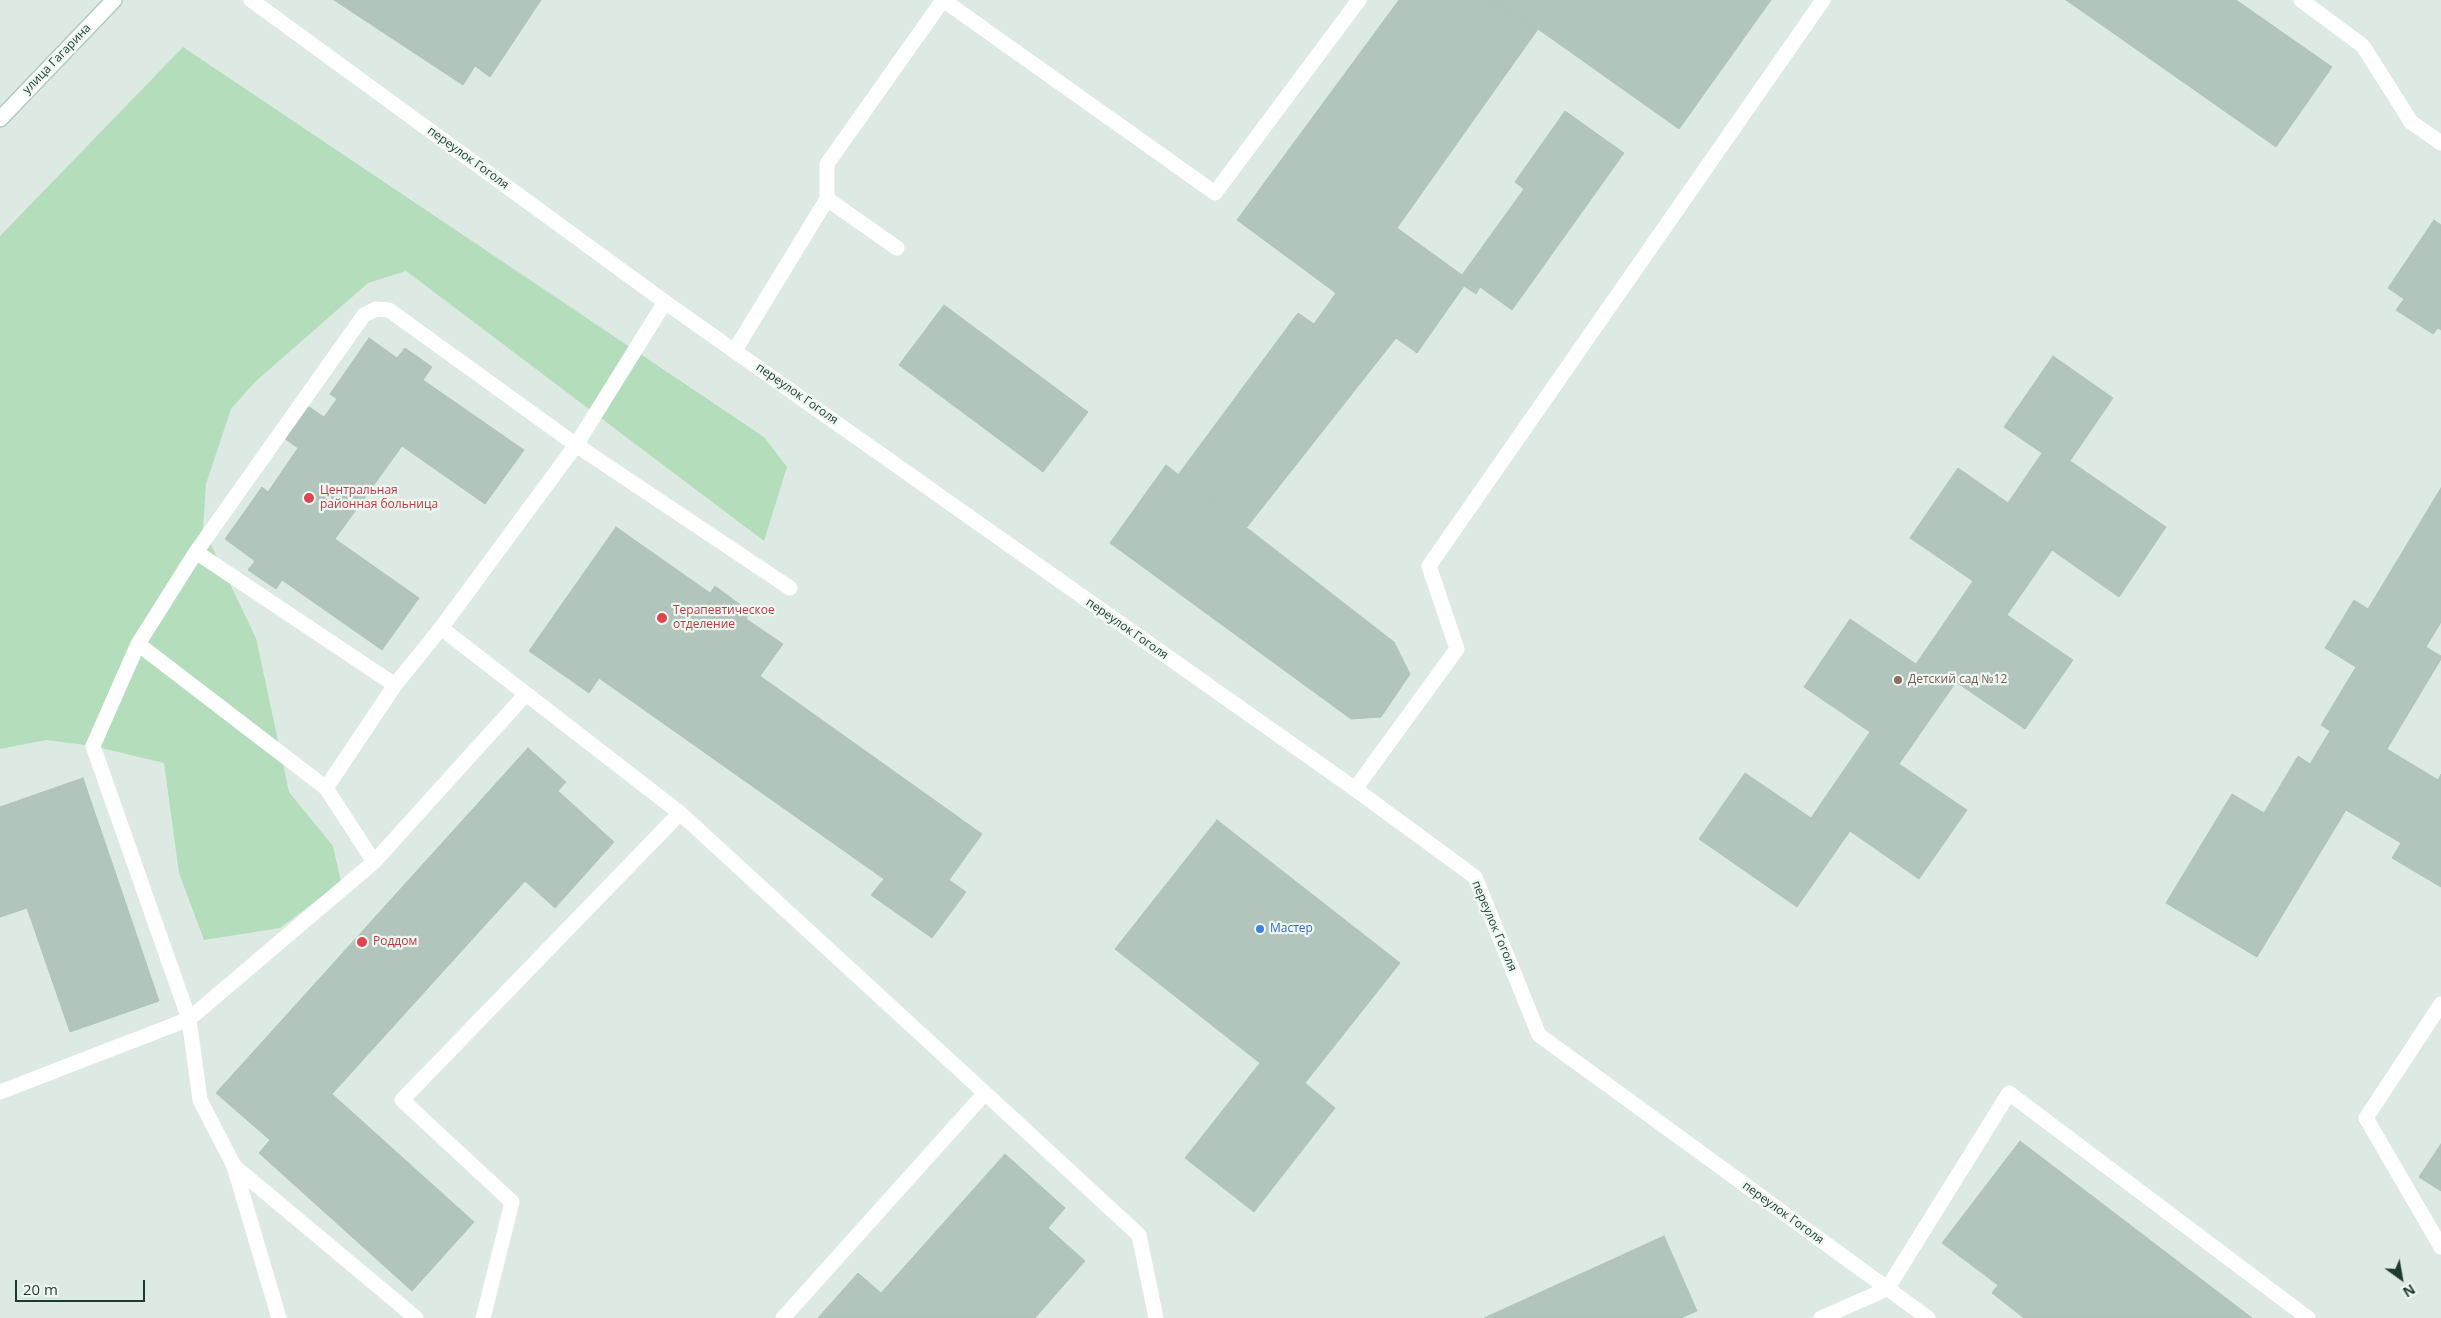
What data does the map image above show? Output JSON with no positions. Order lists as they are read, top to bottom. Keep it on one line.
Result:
{"streets":{"street":["улица Гагарина","переулок Гоголя"]},"places":["Центральная районная больница","Терапевтическое отделение","Детский сад №12","Мастер","Роддом"],"scale_bar":"20 m","north":"bottom right"}
